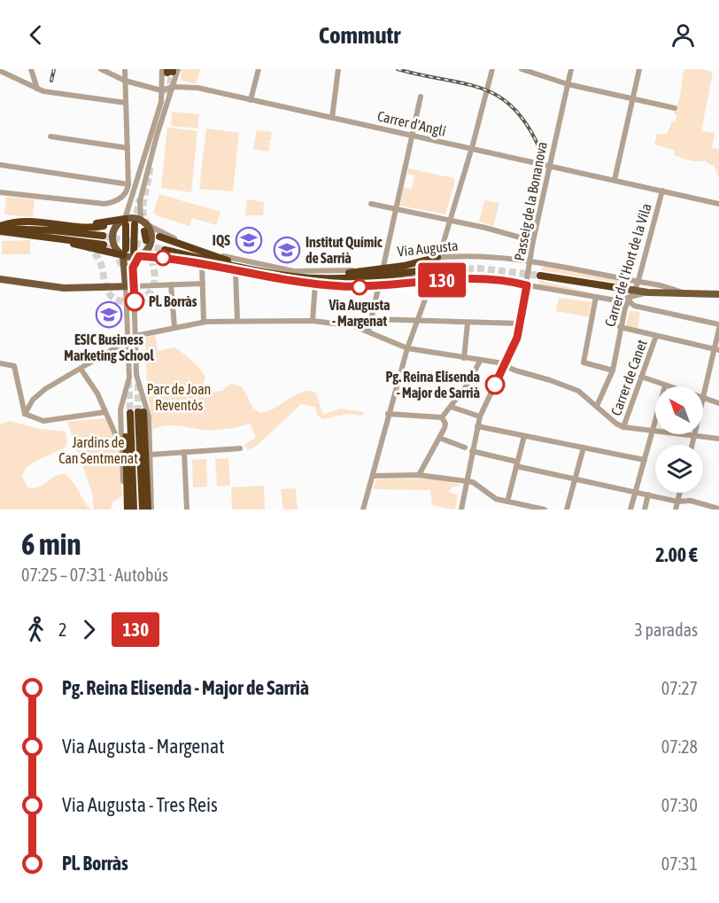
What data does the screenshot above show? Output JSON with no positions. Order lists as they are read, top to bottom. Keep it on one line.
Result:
{"streets":{"main road":["Via Augusta"],"street":["Carrer d'Anglí","Passeig de la Bonanova","Carrer de l'Hort de la Vila","Carrer de Canet"]},"crossings":[["Carrer d'Anglí","Passeig de la Bonanova"],["Carrer d'Anglí","Carrer de l'Hort de la Vila"],["Passeig de la Bonanova","Via Augusta"],["Via Augusta","Carrer de l'Hort de la Vila"]],"parks":["Parc de Joan Reventós","Jardins de Can Sentmenat"],"places":{"school or university":["IQS","Institut Químic de Sarrià","ESIC Business Marketing School"],"other":["Via Augusta - Margenat","Pl. Borràs","Pg. Reina Elisenda - Major de Sarrià"]},"lines":["bus line 130"],"north":"top left","page":{"header":"Commutr","on_map":"130","heading":["6 min","07:25 – 07:31 · Autobús","2.00 €"],"legs":["2","130","3 paradas"],"list":[{"name":"Pg. Reina Elisenda - Major de Sarrià","value":"07:27"},{"name":"Via Augusta - Margenat","value":"07:28"},{"name":"Via Augusta - Tres Reis","value":"07:30"},{"name":"Pl. Borràs","value":"07:31"}]}}
